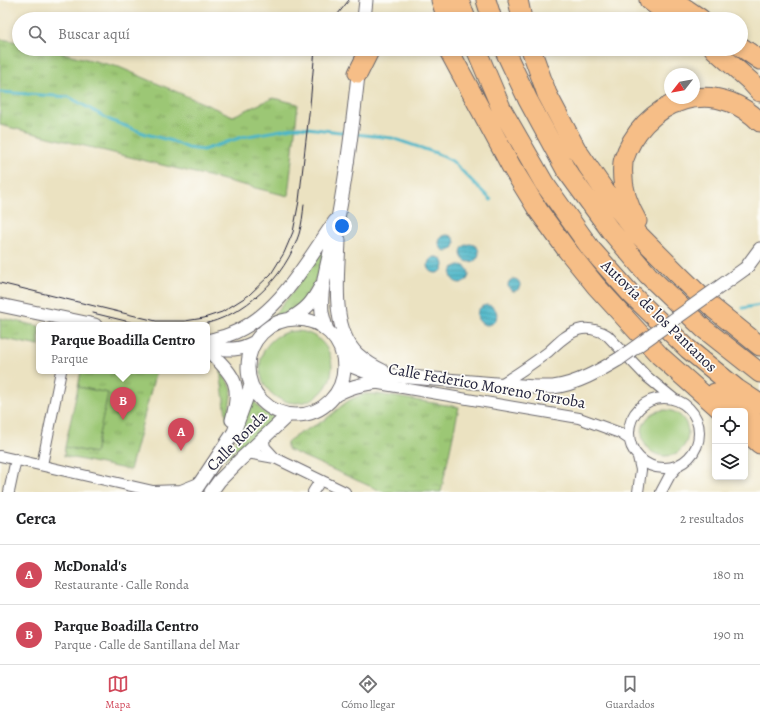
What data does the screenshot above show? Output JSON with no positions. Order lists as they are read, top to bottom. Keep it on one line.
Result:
{"streets":{"highway":["Autovía de los Pantanos"],"street":["Calle Federico Moreno Torroba","Calle Ronda"]},"crossings":[["Calle Federico Moreno Torroba","Calle Ronda"]],"north":"bottom left","page":{"search":"Buscar aquí","popup":["Parque Boadilla Centro","Parque"],"pins":["B","A"],"heading":["Cerca","2 resultados"],"list":[{"mark":"A","name":"McDonald's","note":"Restaurante · Calle Ronda","value":"180 m"},{"mark":"B","name":"Parque Boadilla Centro","note":"Parque · Calle de Santillana del Mar","value":"190 m"}],"nav":["Mapa","Cómo llegar","Guardados"]}}
